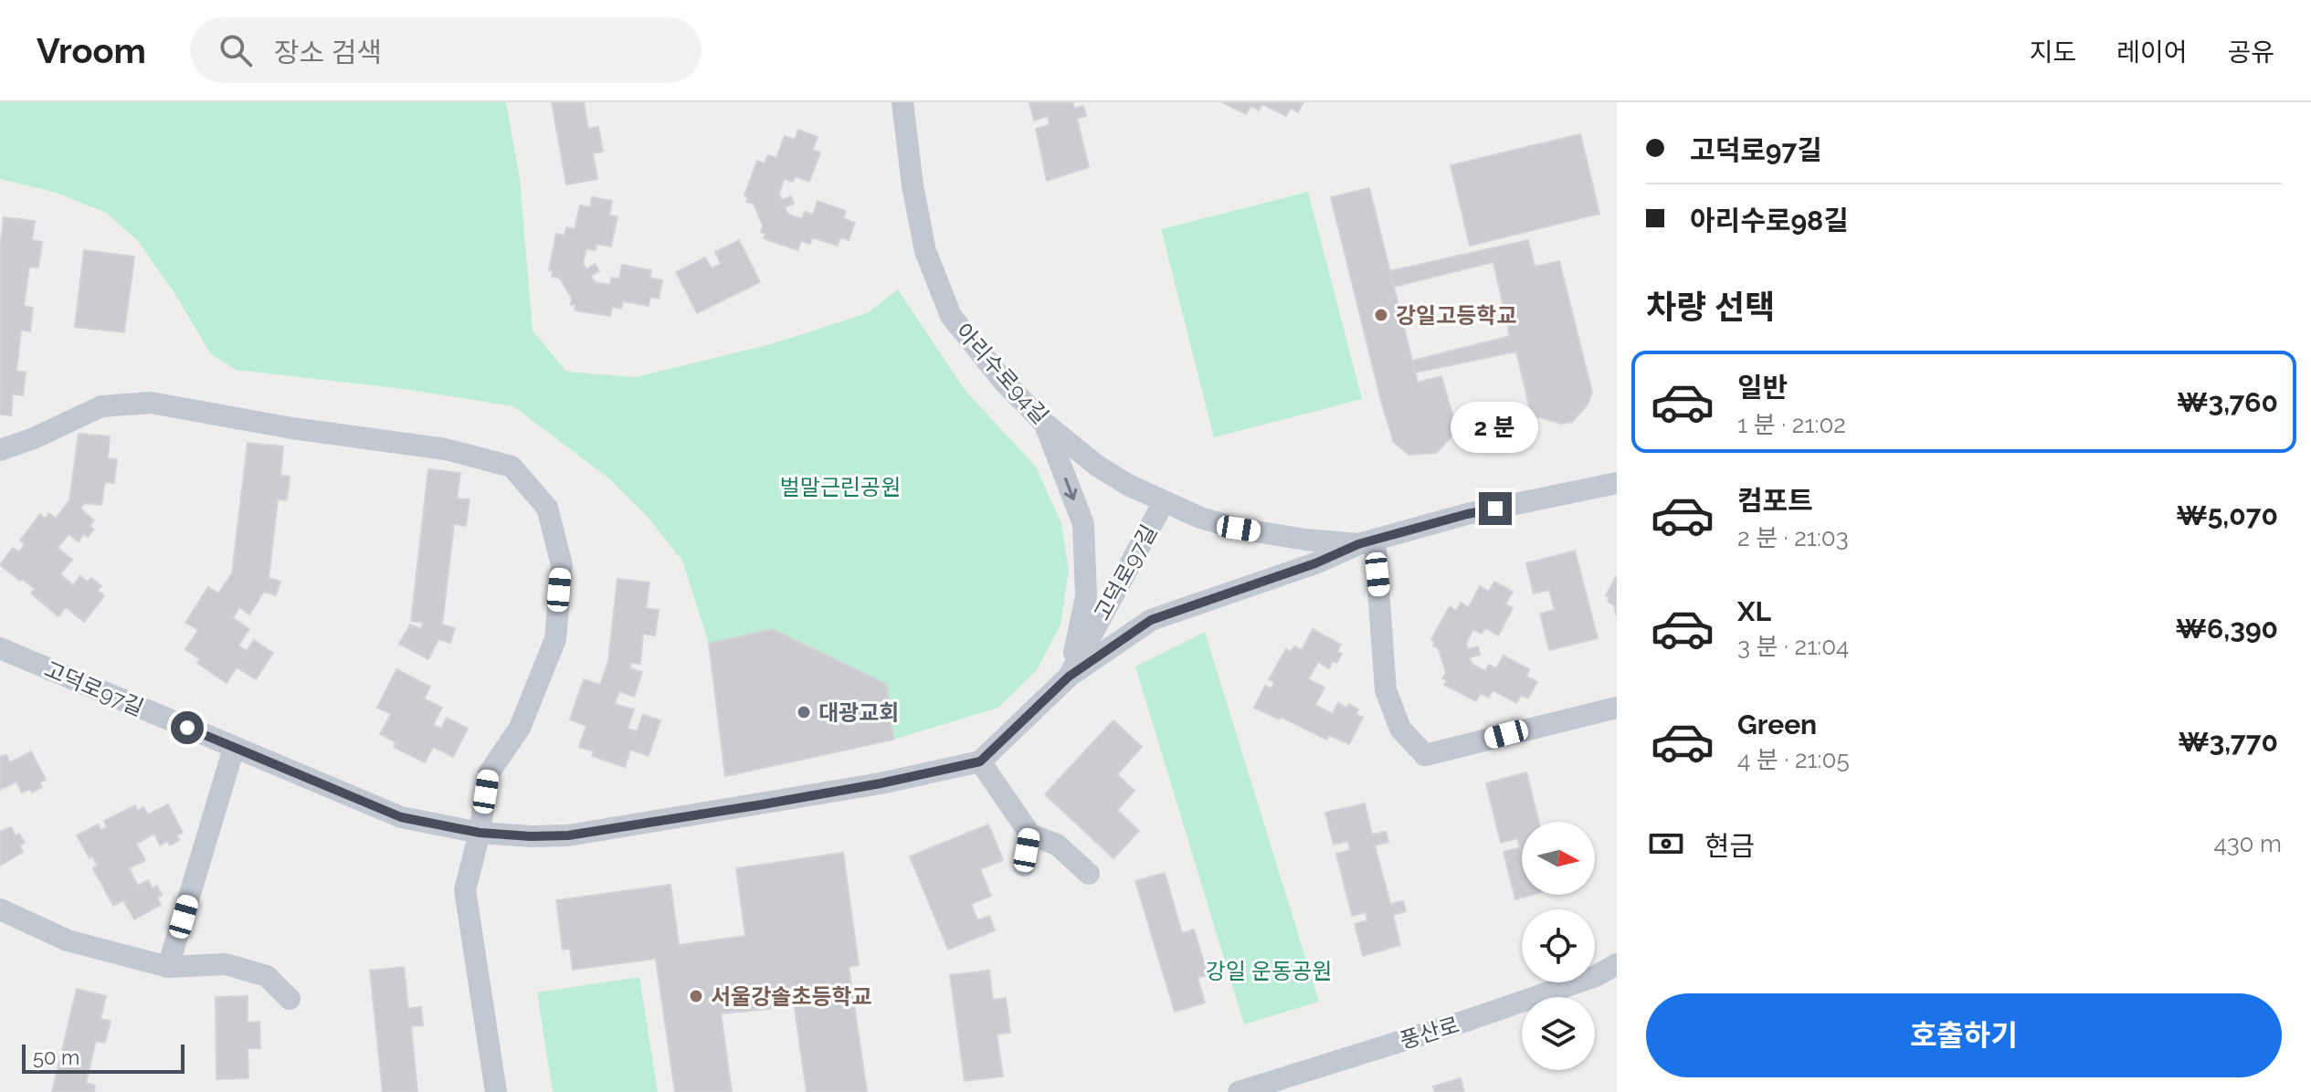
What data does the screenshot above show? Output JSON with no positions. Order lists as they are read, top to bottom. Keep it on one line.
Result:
{"streets":{"street":["아리수로94길","고덕로97길","풍산로"]},"crossings":[["아리수로94길","고덕로97길"]],"parks":["벌말근린공원","강일 운동공원"],"places":["강일고등학교","대광교회","서울강솔초등학교"],"scale_bar":"50 m","north":"right","page":{"header":"Vroom","search":"장소 검색","nav":["지도","레이어","공유"],"banner":["고덕로97길","아리수로98길"],"heading":"차량 선택","list":[{"name":"일반","note":"1 분 · 21:02","value":"₩3,760"},{"name":"컴포트","note":"2 분 · 21:03","value":"₩5,070"},{"name":"XL","note":"3 분 · 21:04","value":"₩6,390"},{"name":"Green","note":"4 분 · 21:05","value":"₩3,770"}],"bubble":"2 분","pay":["현금","430 m"],"buttons":"호출하기","scale":"50 m"}}
